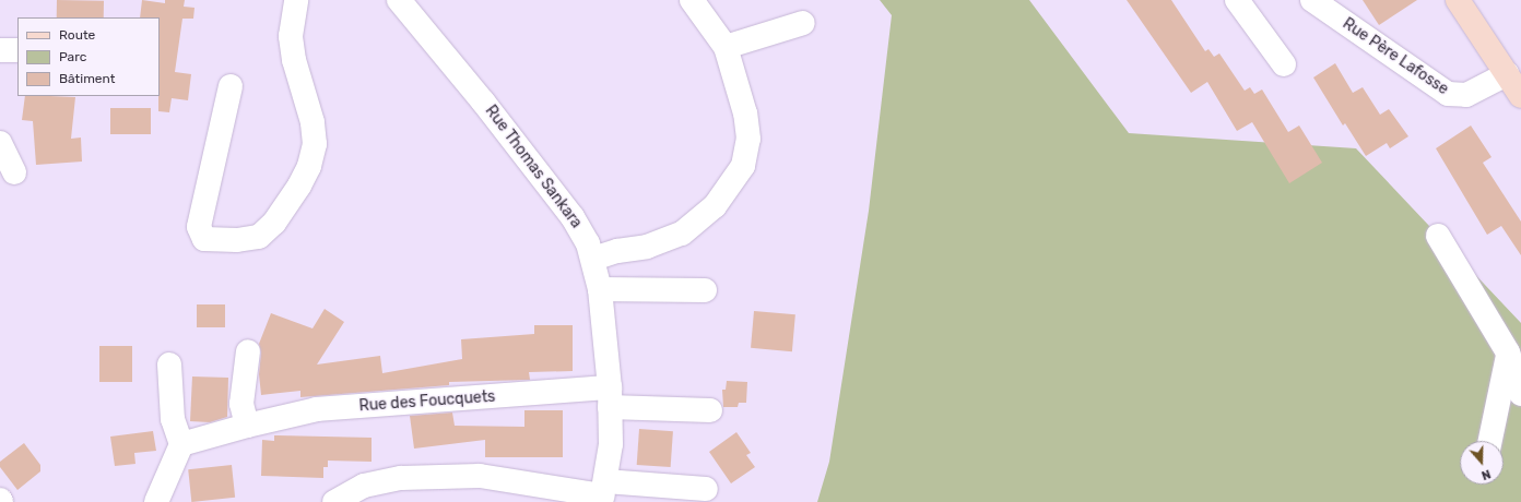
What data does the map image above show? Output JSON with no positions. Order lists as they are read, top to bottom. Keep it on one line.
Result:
{"streets":{"street":["Rue Père Lafosse","Rue Thomas Sankara","Rue des Foucquets"]},"crossings":[["Rue Thomas Sankara","Rue des Foucquets"]],"legend":["Route","Parc","Bâtiment"],"north":"bottom"}
